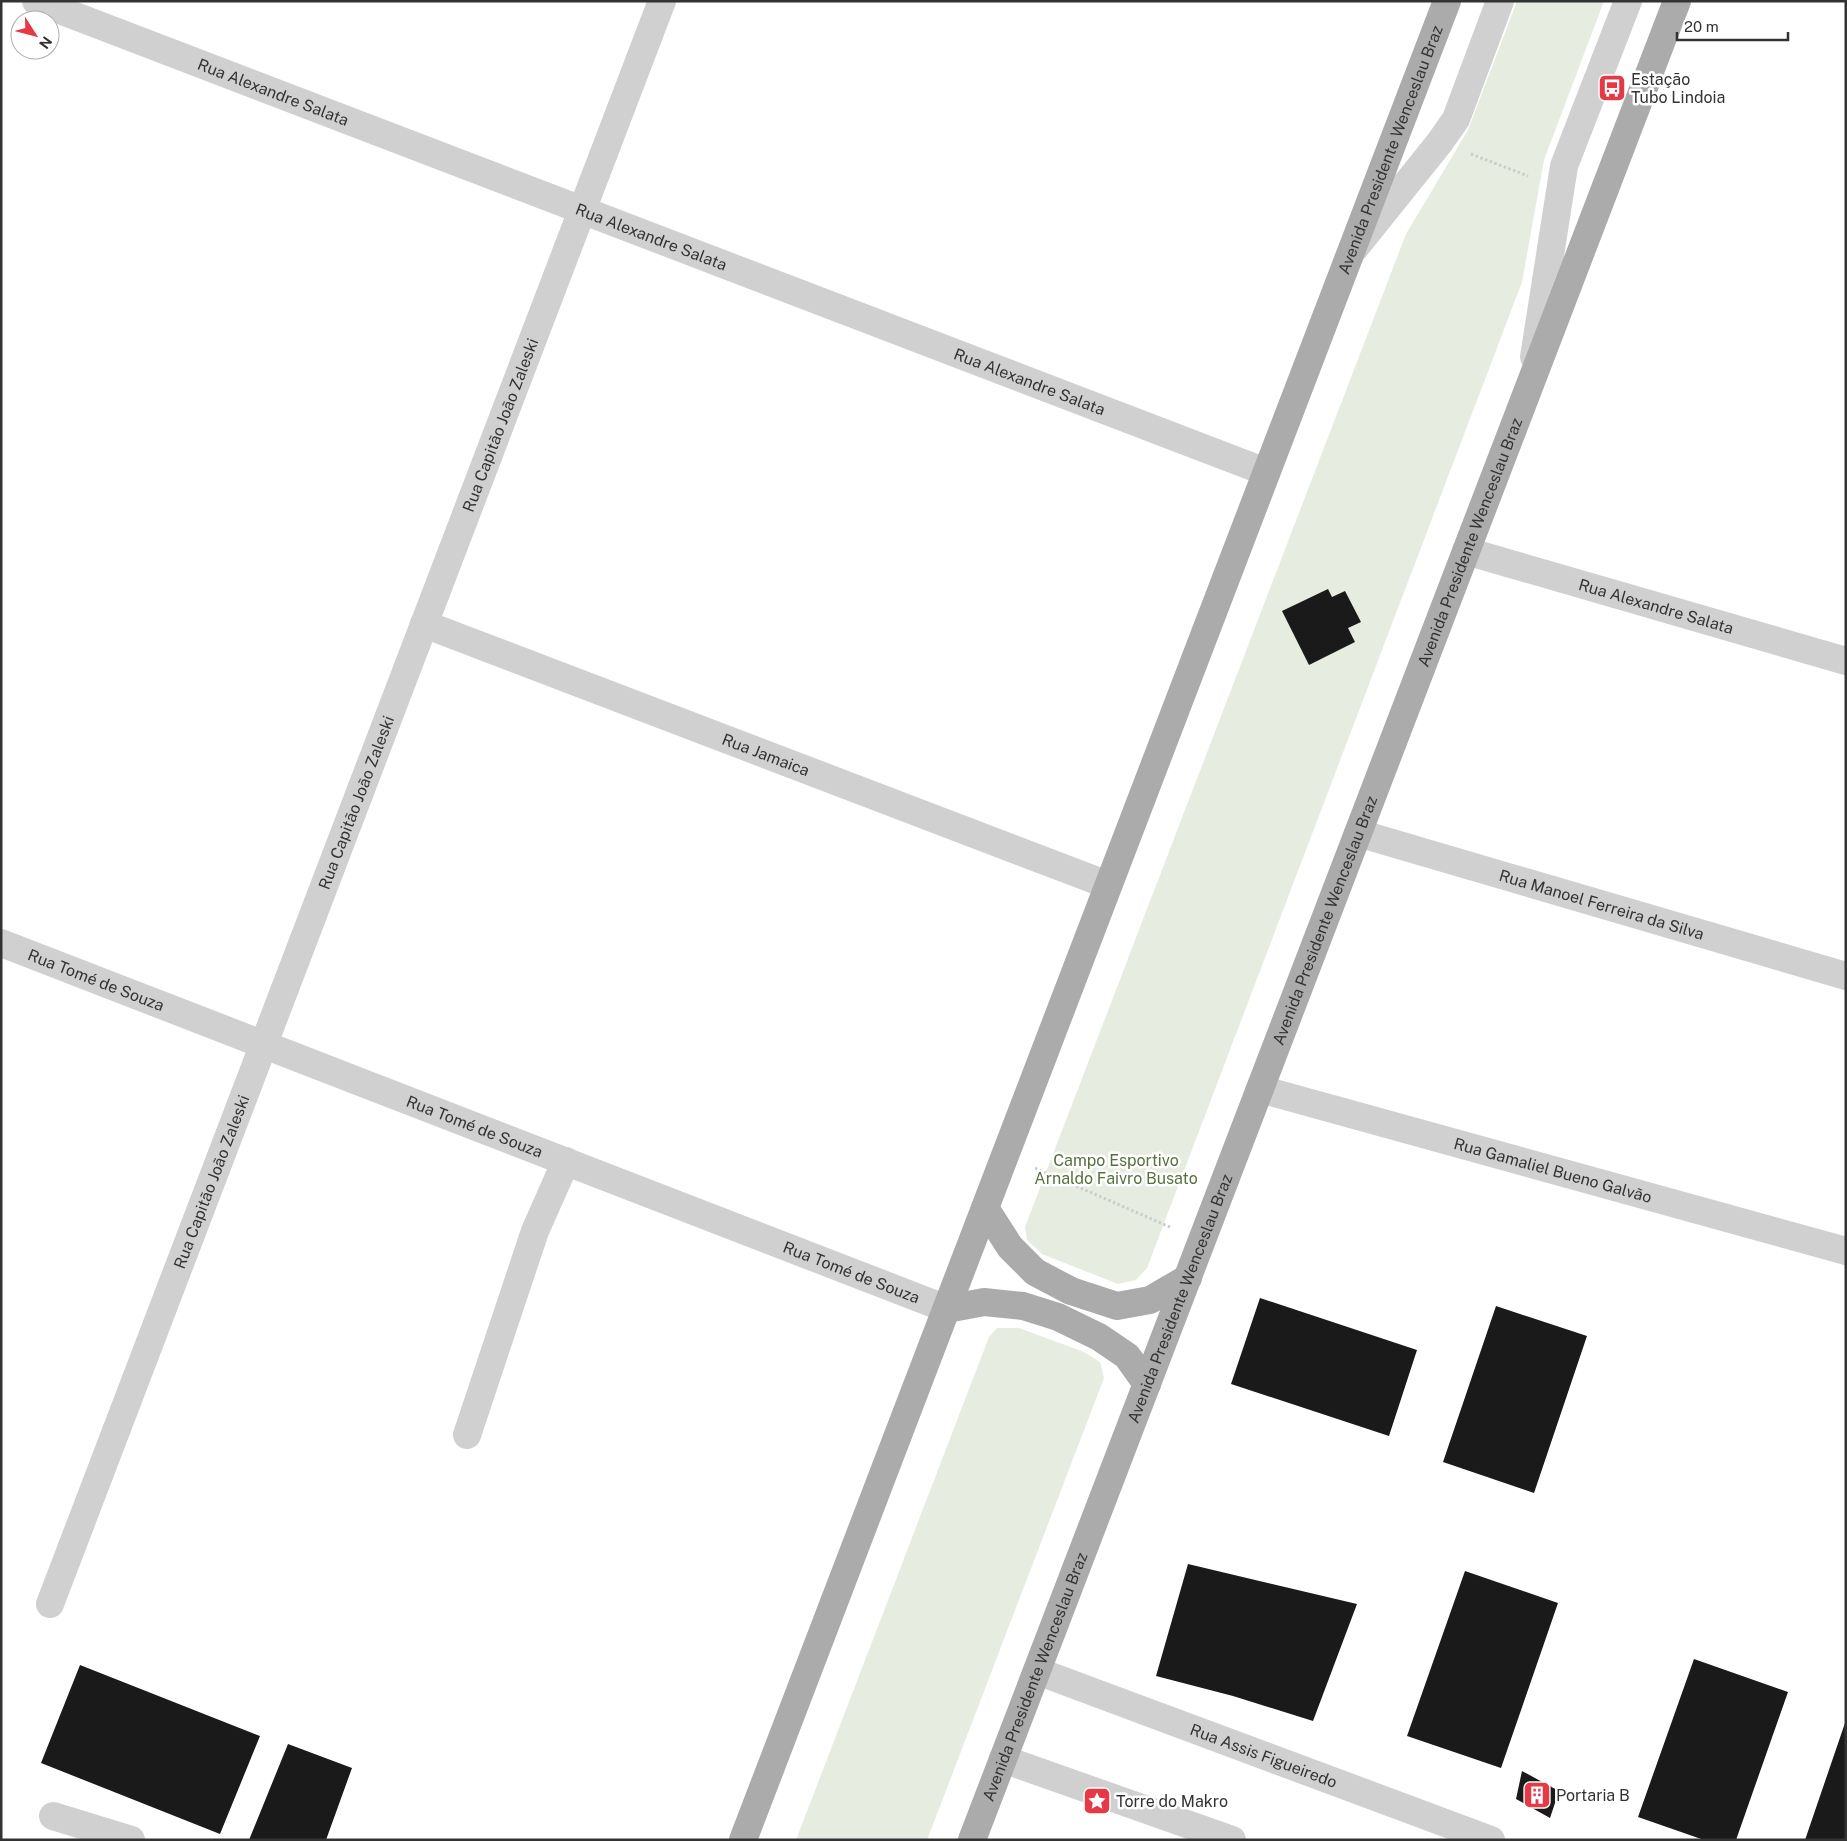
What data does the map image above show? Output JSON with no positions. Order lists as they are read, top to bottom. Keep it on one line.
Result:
{"streets":{"main road":["Avenida Presidente Wenceslau Braz"],"street":["Rua Alexandre Salata","Rua Capitão João Zaleski","Rua Jamaica","Rua Manoel Ferreira da Silva","Rua Tomé de Souza","Rua Gamaliel Bueno Galvão","Rua Assis Figueiredo"]},"crossings":[["Rua Alexandre Salata","Avenida Presidente Wenceslau Braz"],["Rua Alexandre Salata","Rua Capitão João Zaleski"],["Avenida Presidente Wenceslau Braz","Rua Jamaica"],["Avenida Presidente Wenceslau Braz","Rua Manoel Ferreira da Silva"],["Avenida Presidente Wenceslau Braz","Rua Tomé de Souza"],["Avenida Presidente Wenceslau Braz","Rua Gamaliel Bueno Galvão"],["Avenida Presidente Wenceslau Braz","Rua Assis Figueiredo"],["Rua Capitão João Zaleski","Rua Jamaica"],["Rua Capitão João Zaleski","Rua Tomé de Souza"]],"parks":["Campo Esportivo Arnaldo Faivro Busato"],"places":{"bus stop":["Estação Tubo Lindoia"],"building":["Portaria B"],"place":["Torre do Makro"]},"scale_bar":"20 m","north":"bottom right"}
